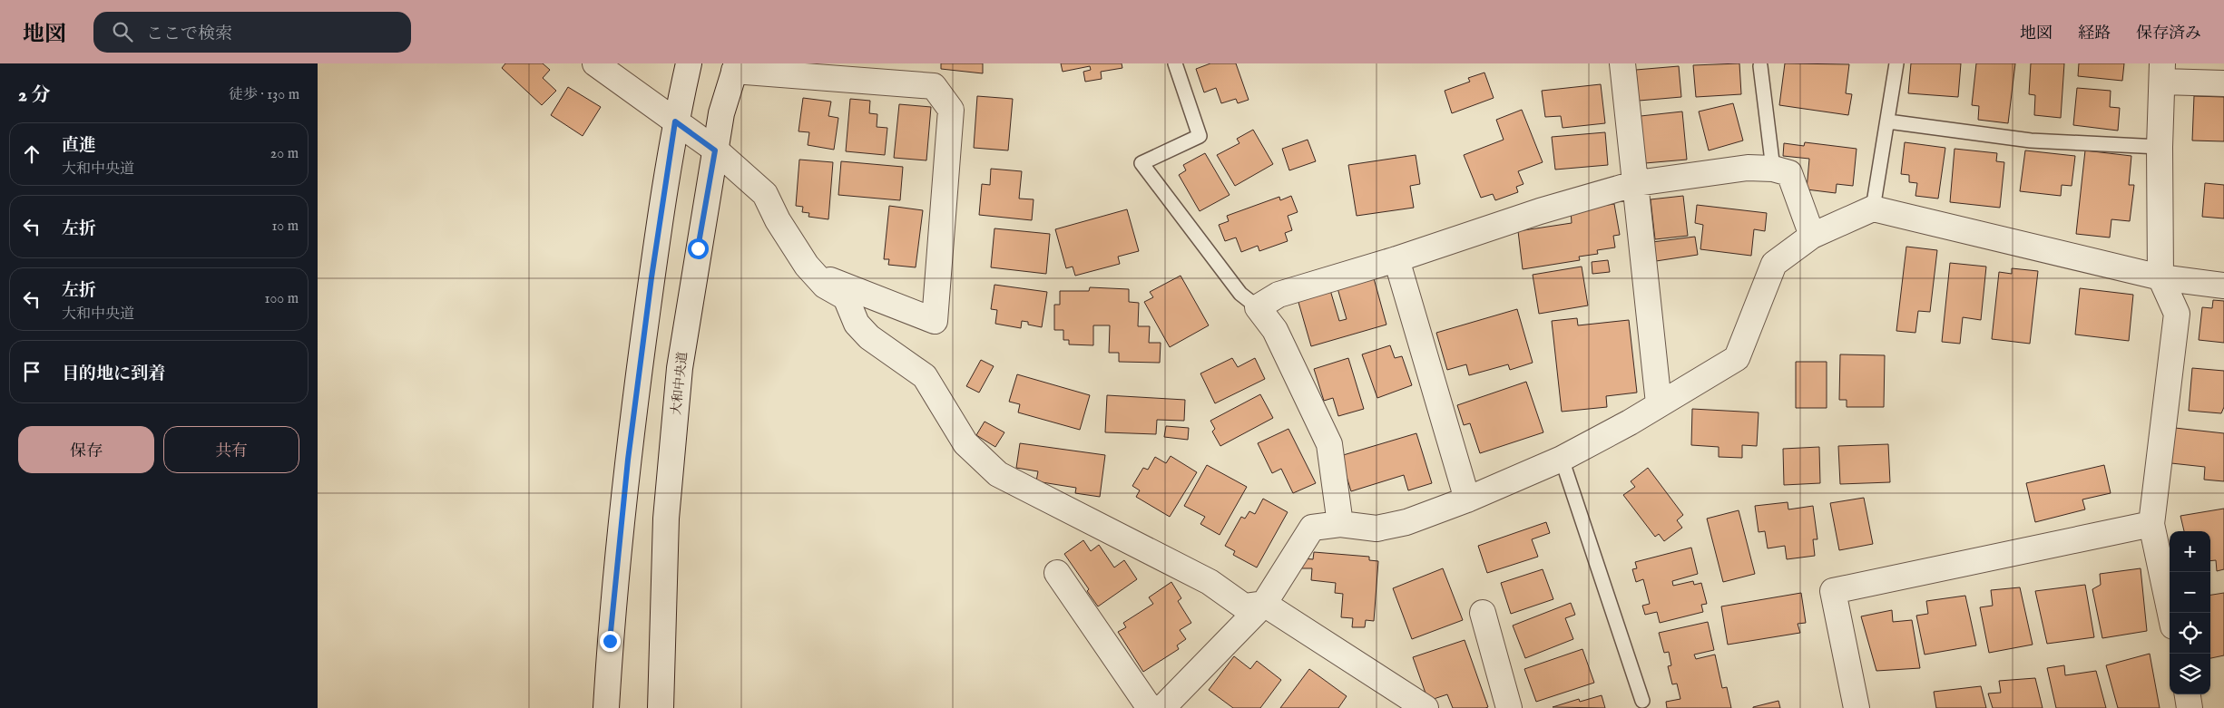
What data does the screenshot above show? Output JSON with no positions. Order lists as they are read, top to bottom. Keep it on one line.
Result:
{"streets":{"street":["大和中央道"]},"page":{"header":"地図","search":"ここで検索","nav":["地図","経路","保存済み"],"heading":["2 分","徒歩 · 130 m"],"list":[["直進","大和中央道","20 m"],["左折","10 m"],["左折","大和中央道","100 m"],"目的地に到着"],"buttons":["保存","共有"],"map_buttons":["+","−"]}}
